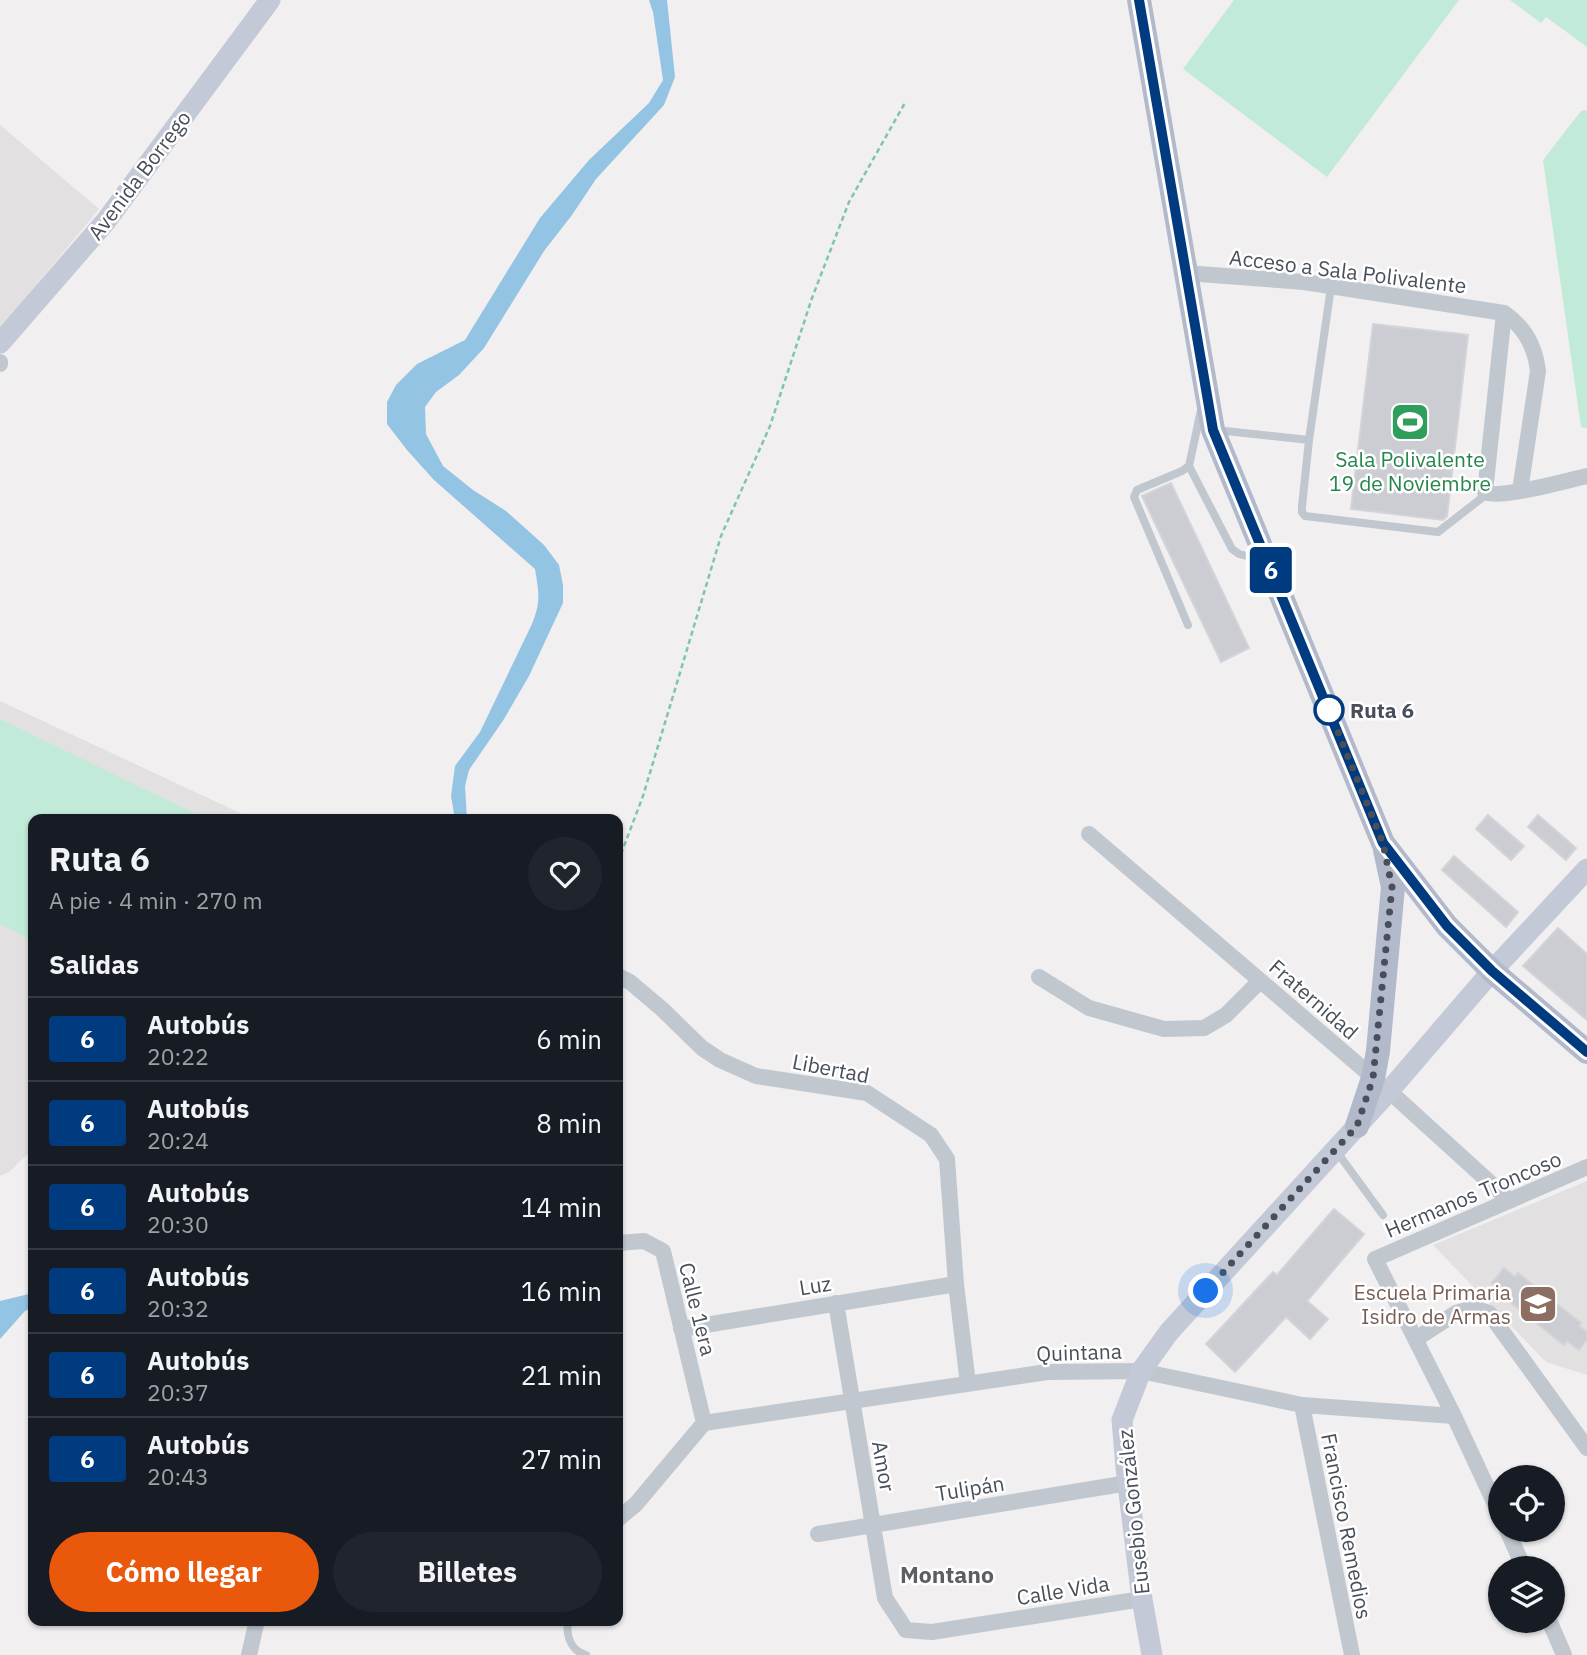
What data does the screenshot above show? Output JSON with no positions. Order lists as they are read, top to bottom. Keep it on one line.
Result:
{"streets":{"main road":["Avenida Borrego","Eusebio González"],"street":["Acceso a Sala Polivalente","Fraternidad","Libertad","Hermanos Troncoso","Luz","Calle 1era","Quintana","Amor","Tulipán","Francisco Remedios","Calle Vida"]},"crossings":[["Fraternidad","Hermanos Troncoso"],["Libertad","Luz"],["Libertad","Quintana"],["Luz","Calle 1era"],["Luz","Amor"],["Calle 1era","Quintana"],["Quintana","Amor"],["Quintana","Eusebio González"],["Quintana","Francisco Remedios"],["Amor","Tulipán"],["Amor","Calle Vida"],["Tulipán","Eusebio González"],["Eusebio González","Calle Vida"]],"districts":["Montano"],"places":{"sports":["Sala Polivalente 19 de Noviembre"],"other":["Ruta 6"],"school or university":["Escuela Primaria Isidro de Armas"]},"lines":["bus line 6"],"page":{"on_map":"6","heading":[["Ruta 6","A pie · 4 min · 270 m"],"Salidas"],"list":[{"mark":"6","name":"Autobús","note":"20:22","value":"6 min"},{"mark":"6","name":"Autobús","note":"20:24","value":"8 min"},{"mark":"6","name":"Autobús","note":"20:30","value":"14 min"},{"mark":"6","name":"Autobús","note":"20:32","value":"16 min"},{"mark":"6","name":"Autobús","note":"20:37","value":"21 min"},{"mark":"6","name":"Autobús","note":"20:43","value":"27 min"}],"buttons":["Cómo llegar","Billetes"]}}
